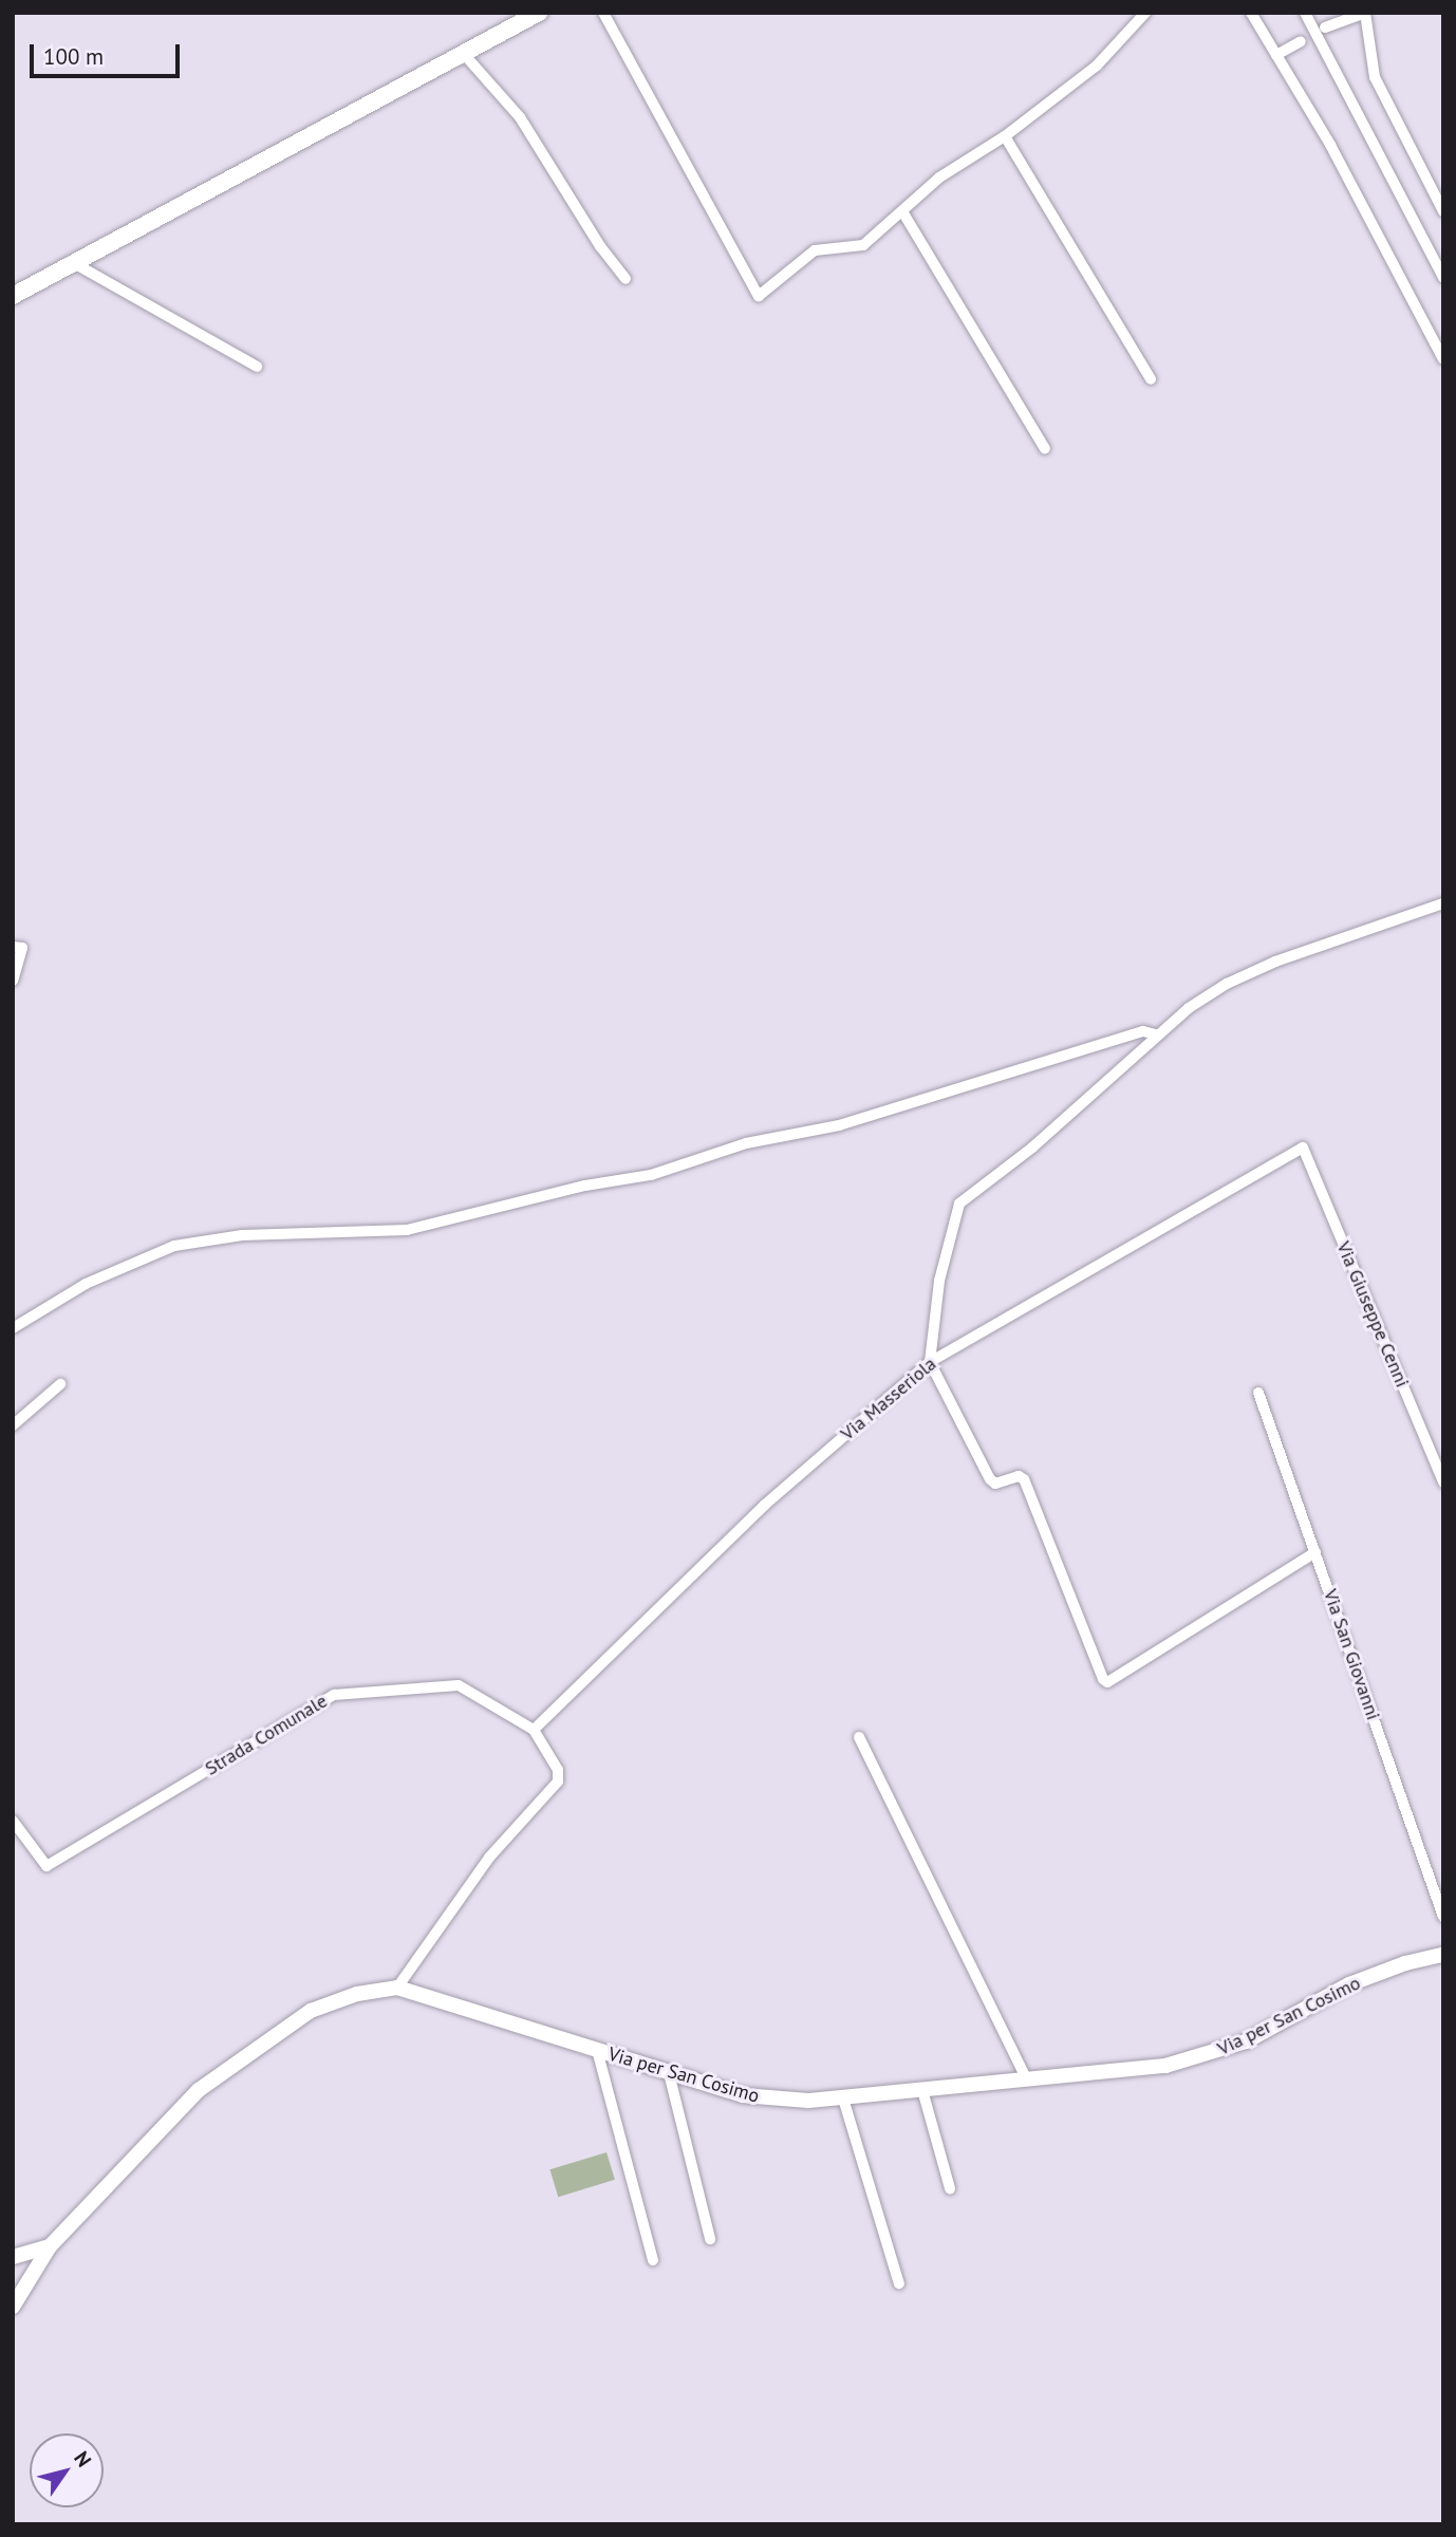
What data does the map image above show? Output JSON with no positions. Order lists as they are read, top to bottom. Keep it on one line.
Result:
{"streets":{"street":["Via Giuseppe Cenni","Via Masseriola","Via San Giovanni","Strada Comunale","Via per San Cosimo"]},"crossings":[["Via Giuseppe Cenni","Via Masseriola"],["Via Masseriola","Strada Comunale"],["Strada Comunale","Via per San Cosimo"]],"scale_bar":"100 m","north":"top right"}
